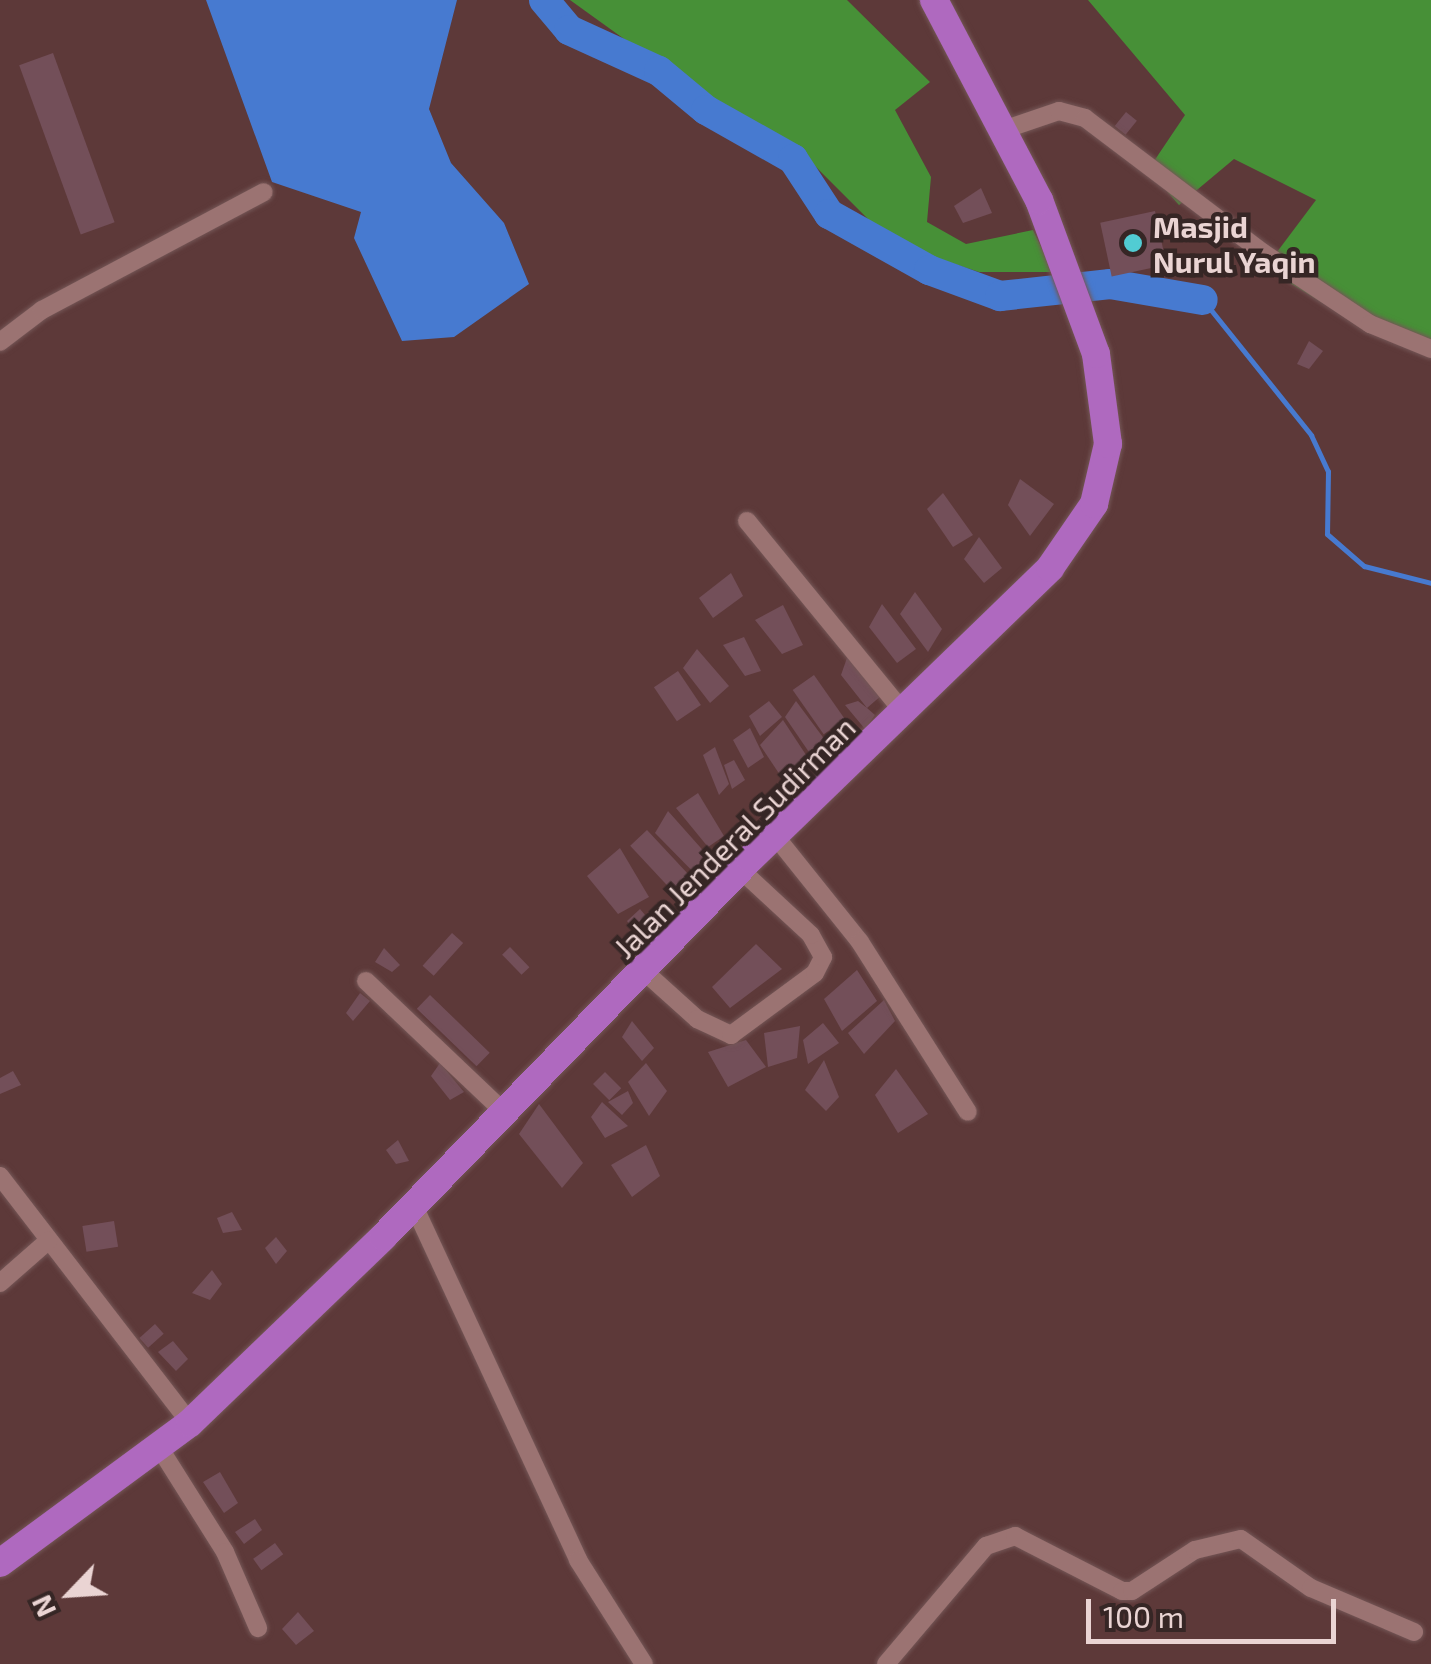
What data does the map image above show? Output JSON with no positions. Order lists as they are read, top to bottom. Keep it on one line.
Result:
{"streets":{"highway":["Jalan Jenderal Sudirman"]},"places":["Masjid Nurul Yaqin"],"scale_bar":"100 m","north":"bottom left"}
